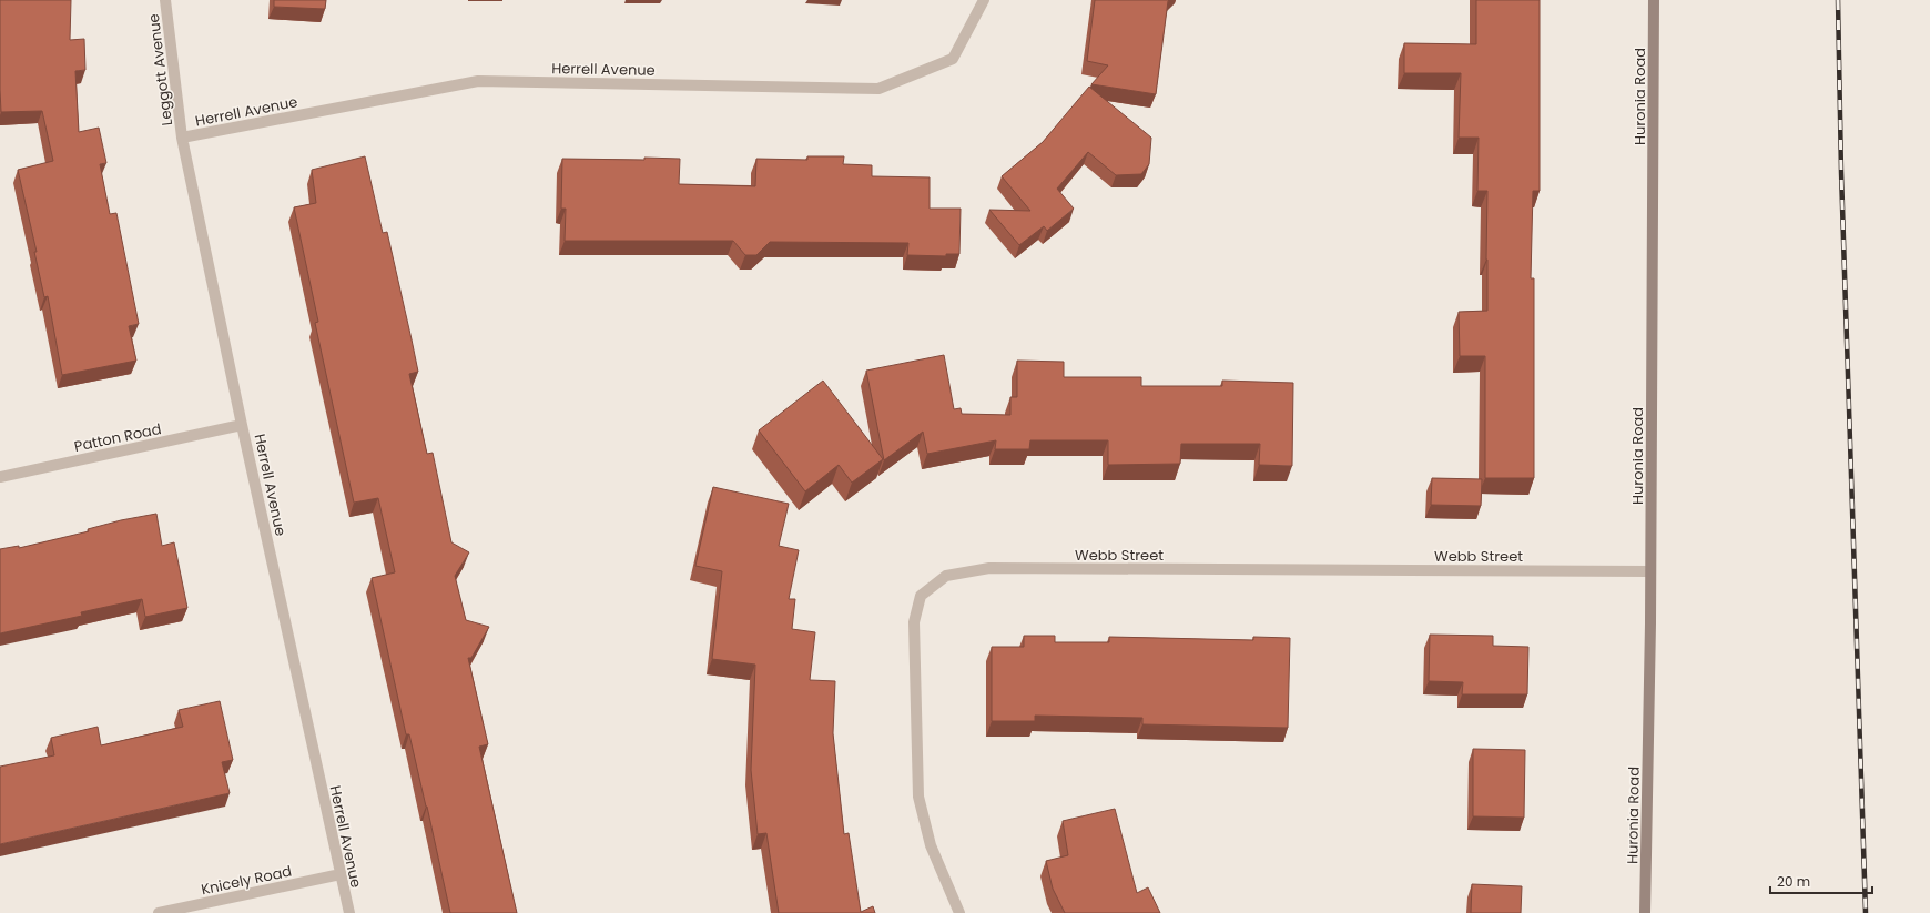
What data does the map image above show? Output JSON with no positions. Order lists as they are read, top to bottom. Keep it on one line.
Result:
{"streets":{"main road":["Huronia Road"],"street":["Herrell Avenue","Leggott Avenue","Patton Road","Webb Street","Knicely Road"]},"crossings":[["Herrell Avenue","Leggott Avenue"],["Herrell Avenue","Patton Road"],["Herrell Avenue","Knicely Road"],["Huronia Road","Webb Street"]],"scale_bar":"20 m"}
